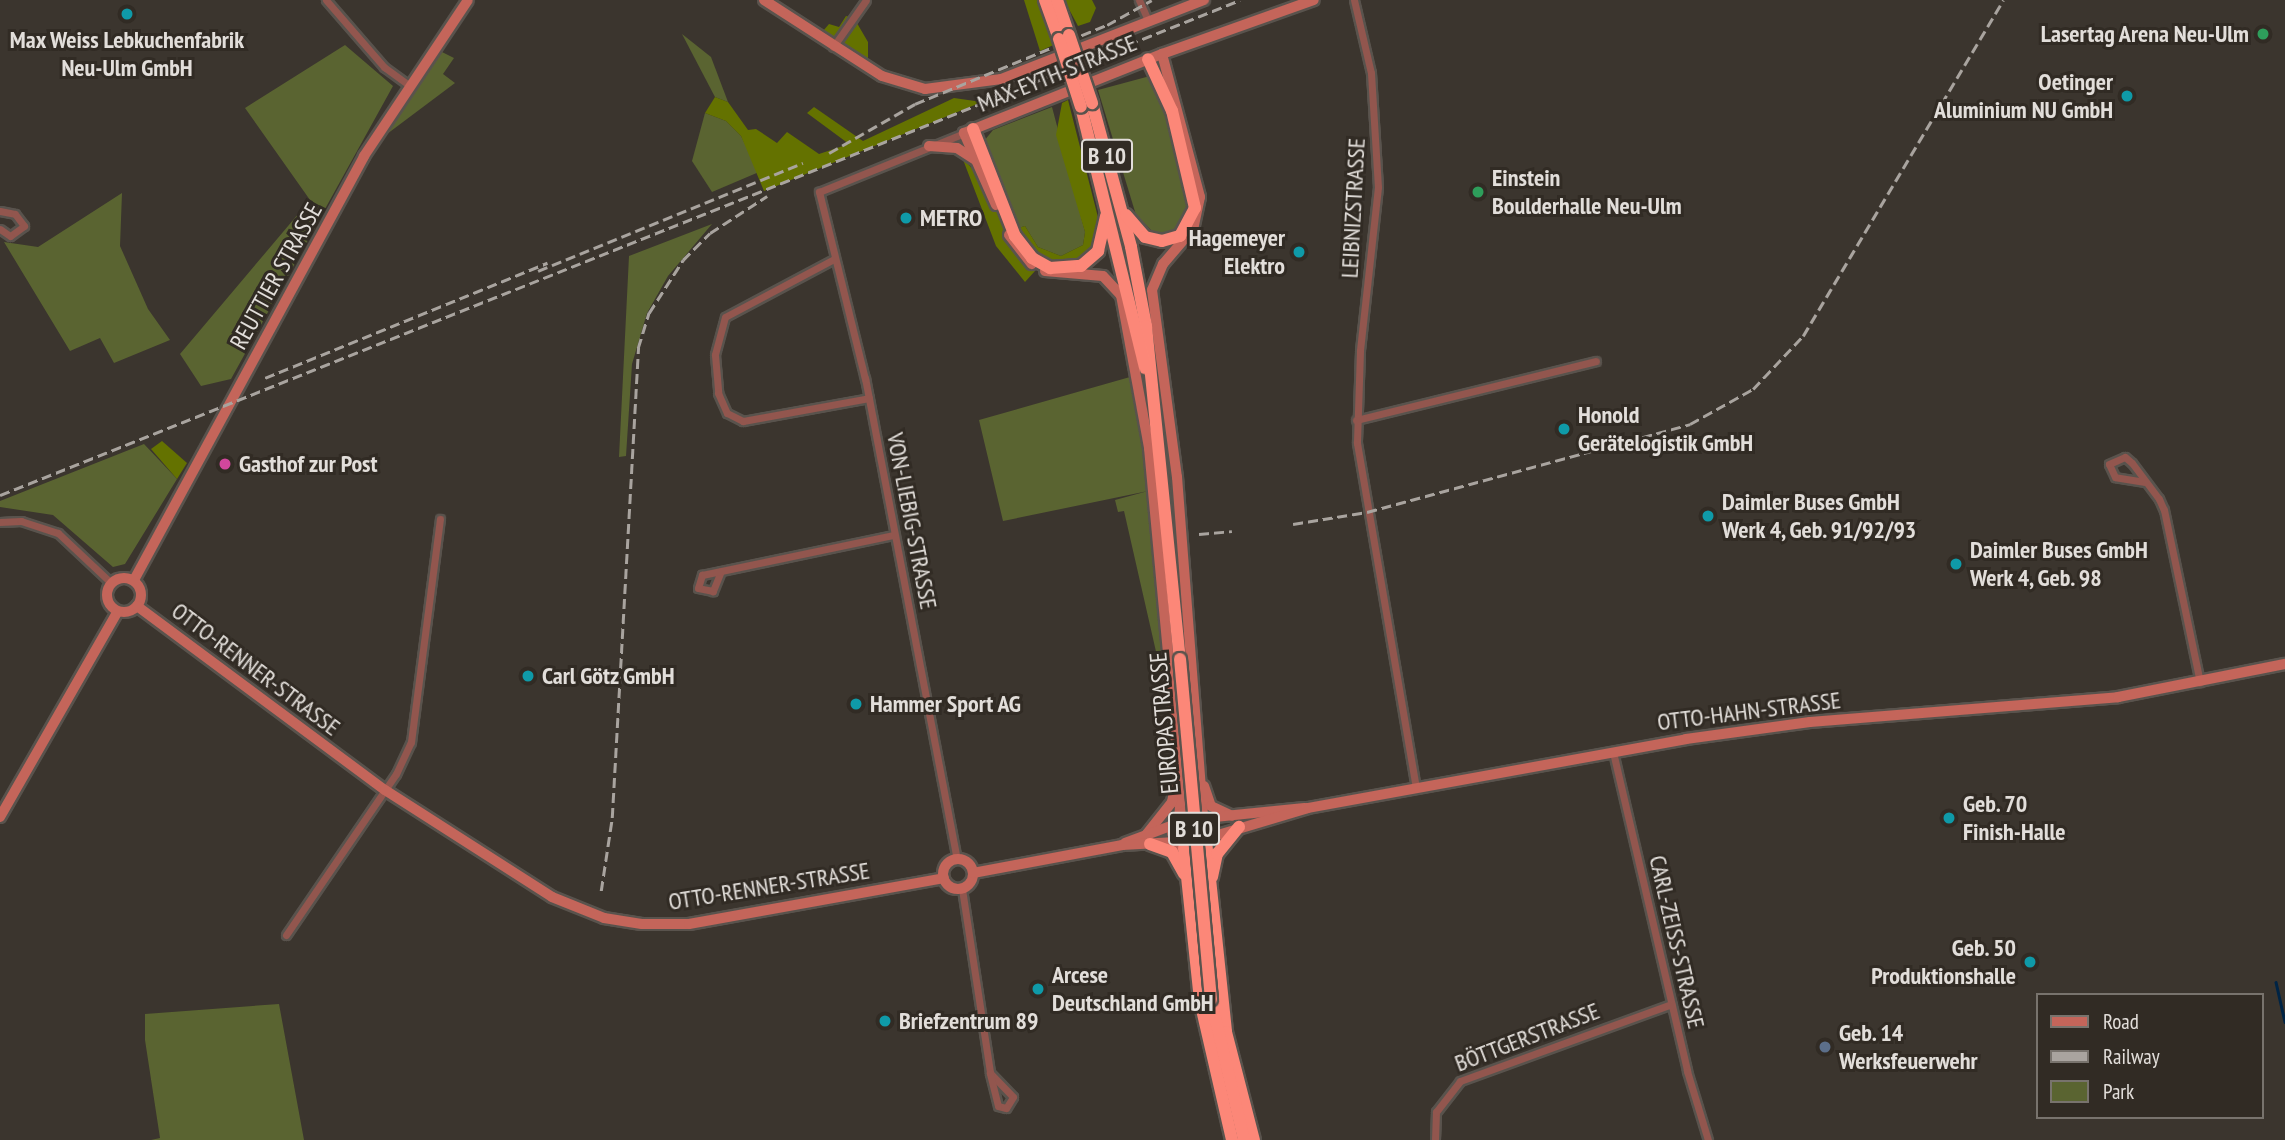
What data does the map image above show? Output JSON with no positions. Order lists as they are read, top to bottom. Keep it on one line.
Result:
{"streets":{"highway":["B 10","EUROPASTRASSE"],"street":["MAX-EYTH-STRASSE","LEIBNIZSTRASSE","REUTTIER STRASSE","VON-LIEBIG-STRASSE","OTTO-RENNER-STRASSE","OTTO-HAHN-STRASSE","CARL-ZEISS-STRASSE","BÖTTGERSTRASSE"]},"crossings":[["MAX-EYTH-STRASSE","VON-LIEBIG-STRASSE"],["MAX-EYTH-STRASSE","EUROPASTRASSE"],["B 10","OTTO-HAHN-STRASSE"],["B 10","EUROPASTRASSE"],["LEIBNIZSTRASSE","OTTO-HAHN-STRASSE"],["REUTTIER STRASSE","OTTO-RENNER-STRASSE"],["VON-LIEBIG-STRASSE","OTTO-RENNER-STRASSE"],["OTTO-HAHN-STRASSE","EUROPASTRASSE"],["OTTO-HAHN-STRASSE","CARL-ZEISS-STRASSE"],["CARL-ZEISS-STRASSE","BÖTTGERSTRASSE"]],"places":["Max Weiss Lebkuchenfabrik Neu-Ulm GmbH","Lasertag Arena Neu-Ulm","Oetinger Aluminium NU GmbH","Einstein Boulderhalle Neu-Ulm","METRO","Hagemeyer Elektro","Honold Gerätelogistik GmbH","Gasthof zur Post","Daimler Buses GmbH Werk 4, Geb. 91/92/93","Daimler Buses GmbH Werk 4, Geb. 98","Carl Götz GmbH","Hammer Sport AG","Geb. 70 Finish-Halle","Geb. 50 Produktionshalle","Arcese Deutschland GmbH","Briefzentrum 89","Geb. 14 Werksfeuerwehr"],"legend":["Road","Railway","Park"]}
